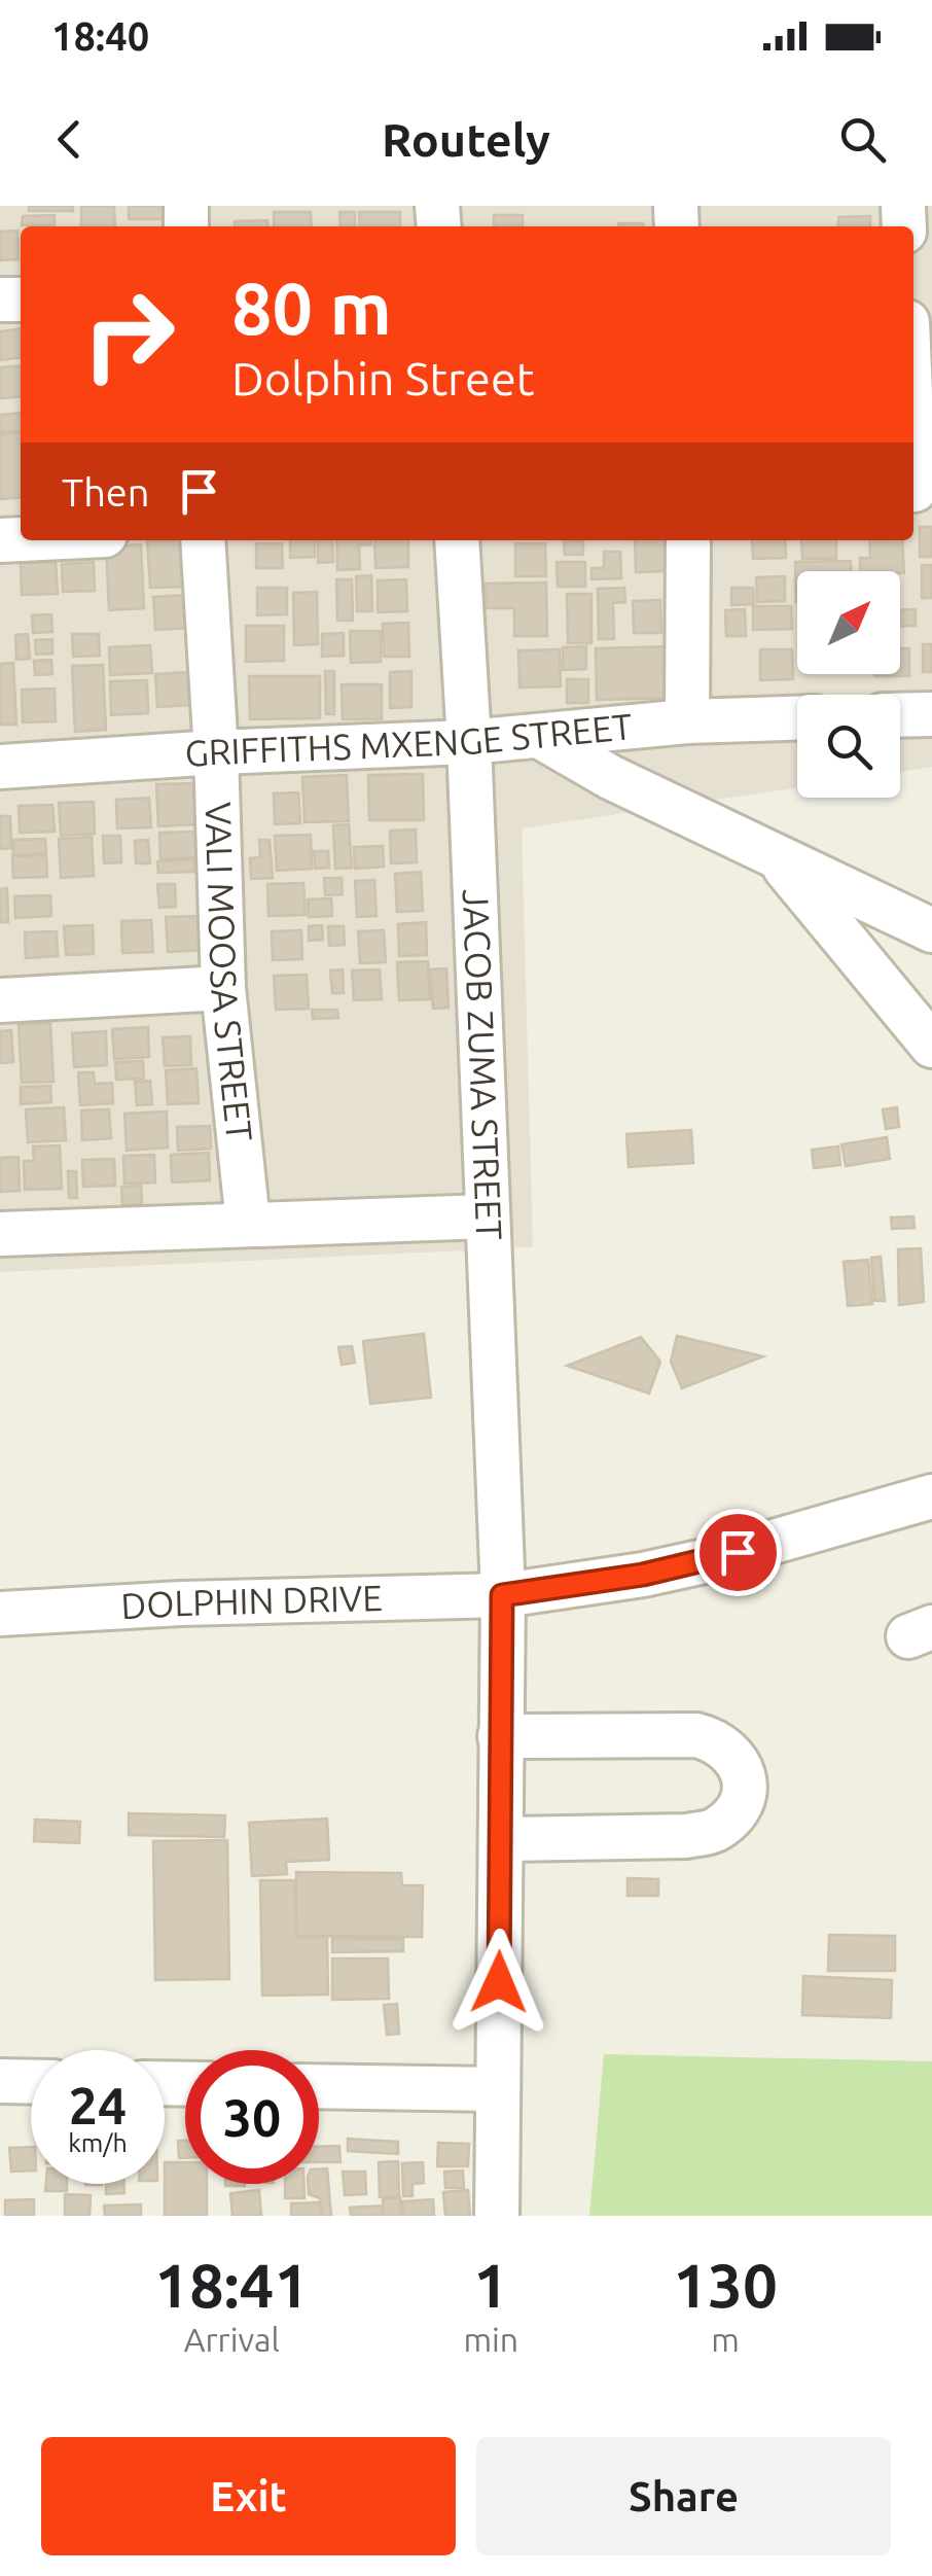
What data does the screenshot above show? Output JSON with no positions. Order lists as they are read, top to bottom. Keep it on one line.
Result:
{"streets":{"street":["GRIFFITHS MXENGE STREET","VALI MOOSA STREET","JACOB ZUMA STREET","DOLPHIN DRIVE"]},"crossings":[["GRIFFITHS MXENGE STREET","VALI MOOSA STREET"],["GRIFFITHS MXENGE STREET","JACOB ZUMA STREET"],["JACOB ZUMA STREET","DOLPHIN DRIVE"]],"north":"top right","page":{"status":"18:40","header":"Routely","turn":["80 m","Dolphin Street"],"then":"Then","speed":"24 km/h","limit":"30","eta":["18:41","Arrival","1","min","130","m"],"buttons":["Exit","Share"]}}
